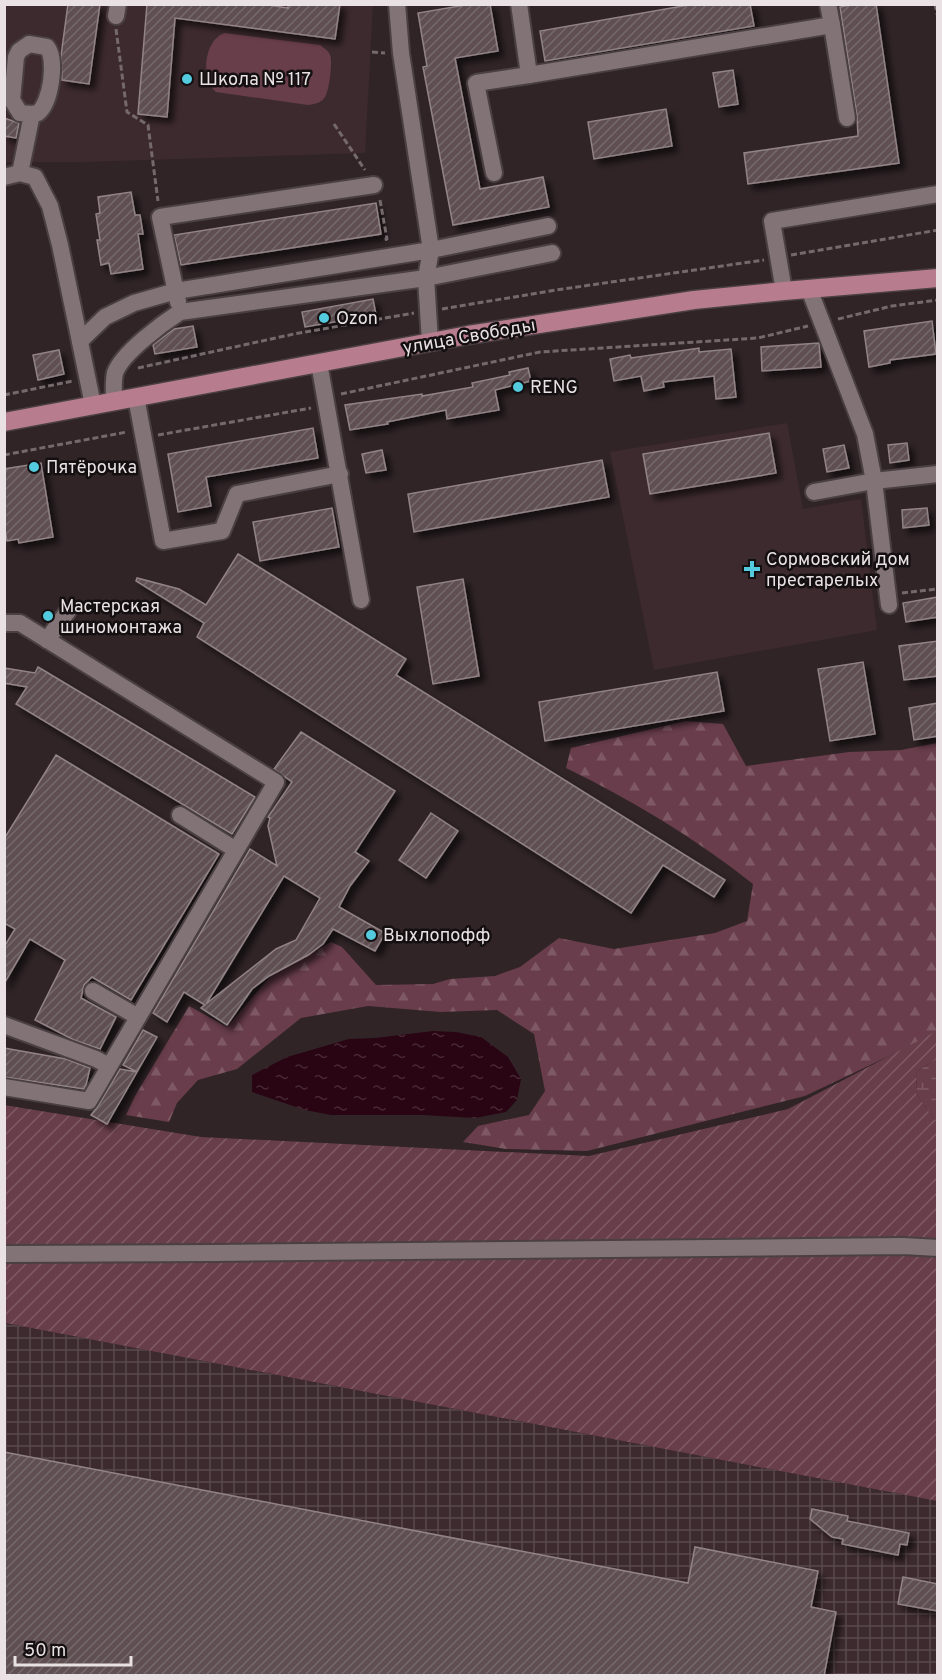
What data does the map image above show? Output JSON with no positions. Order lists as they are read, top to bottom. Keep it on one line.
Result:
{"streets":{"main road":["улица Свободы"]},"places":{"other":["Школа № 117","Ozon","RENG","Пятёрочка","Мастерская шиномонтажа","Выхлопофф"],"health":["Сормовский дом престарелых"]},"scale_bar":"50 m"}
